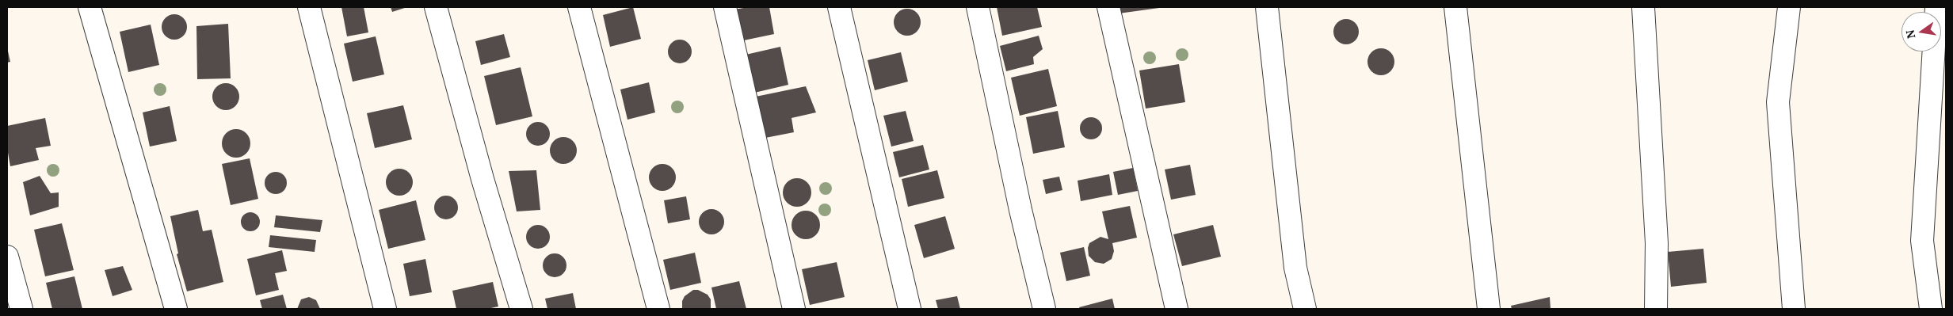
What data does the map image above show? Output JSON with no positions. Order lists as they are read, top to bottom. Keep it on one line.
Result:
{"north":"left"}
